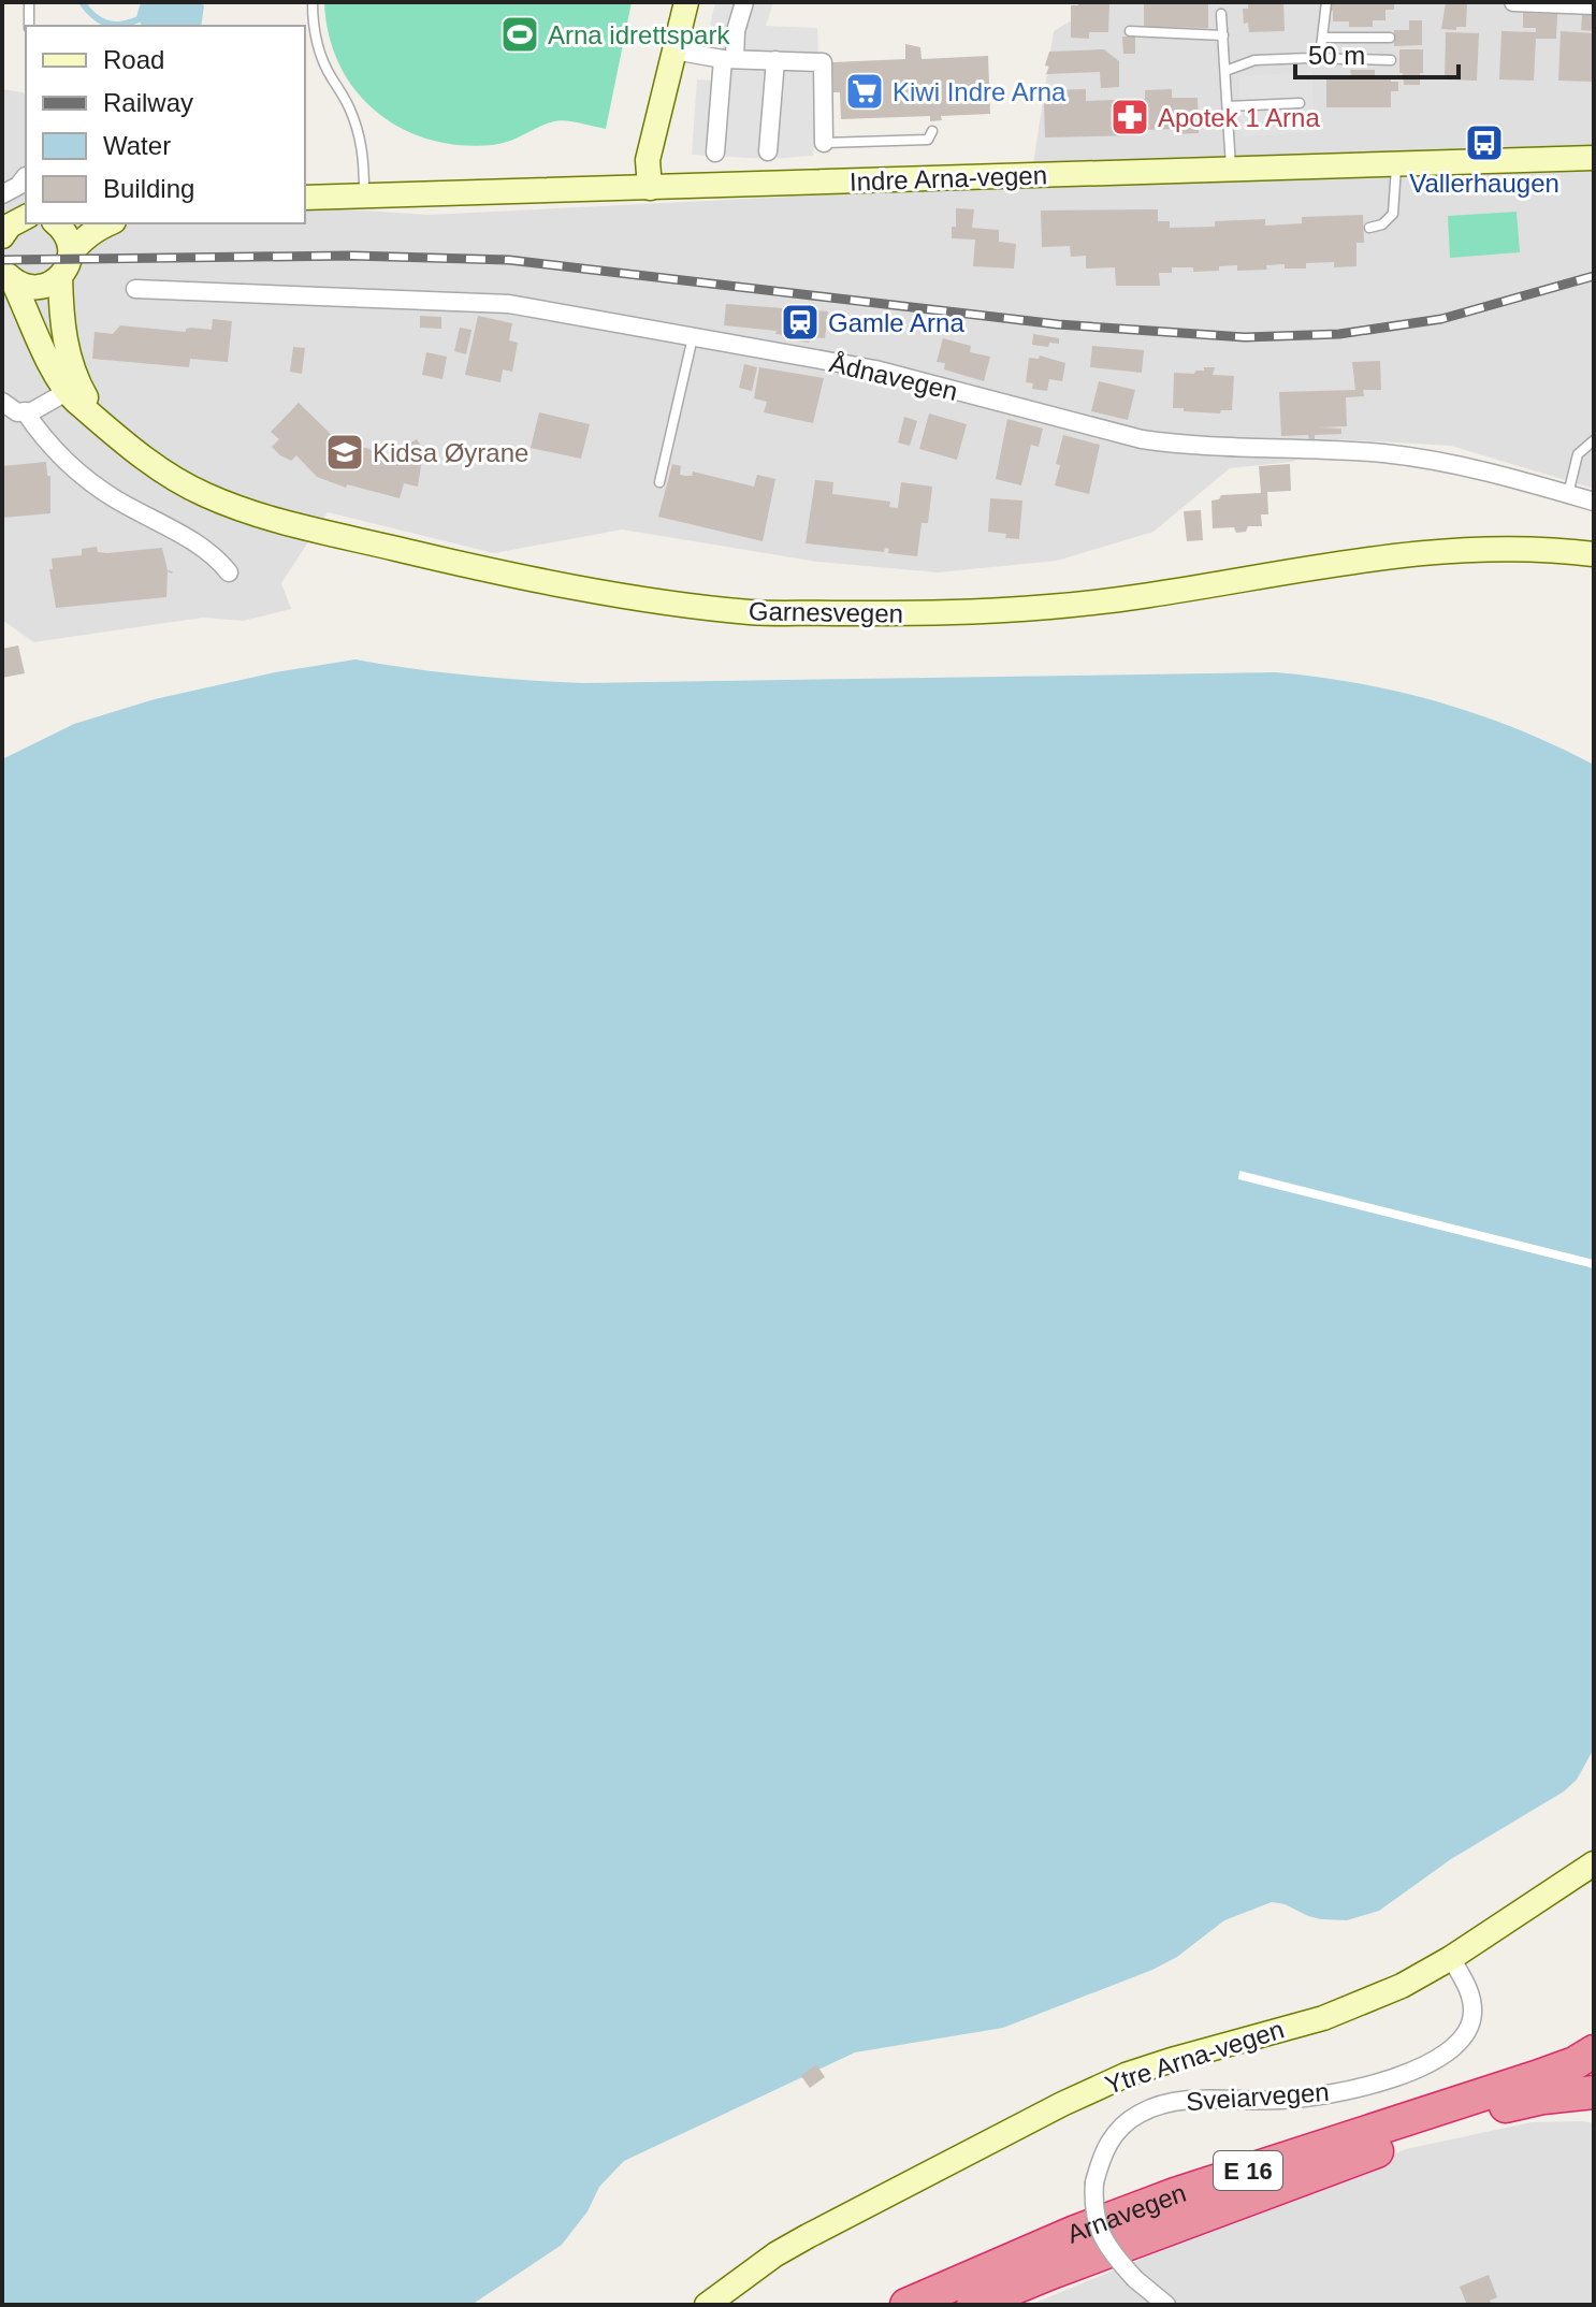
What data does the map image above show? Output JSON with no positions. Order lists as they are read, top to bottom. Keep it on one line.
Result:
{"streets":{"highway":["E 16","Arnavegen"],"main road":["Indre Arna-vegen","Garnesvegen","Ytre Arna-vegen"],"street":["Ådnavegen","Sveiarvegen"]},"crossings":[["Ytre Arna-vegen","Sveiarvegen"]],"places":{"sports":["Arna idrettspark"],"supermarket":["Kiwi Indre Arna"],"pharmacy":["Apotek 1 Arna"],"bus stop":["Vallerhaugen"],"station":["Gamle Arna"],"school or university":["Kidsa Øyrane"]},"legend":["Road","Railway","Water","Building"],"scale_bar":"50 m"}
